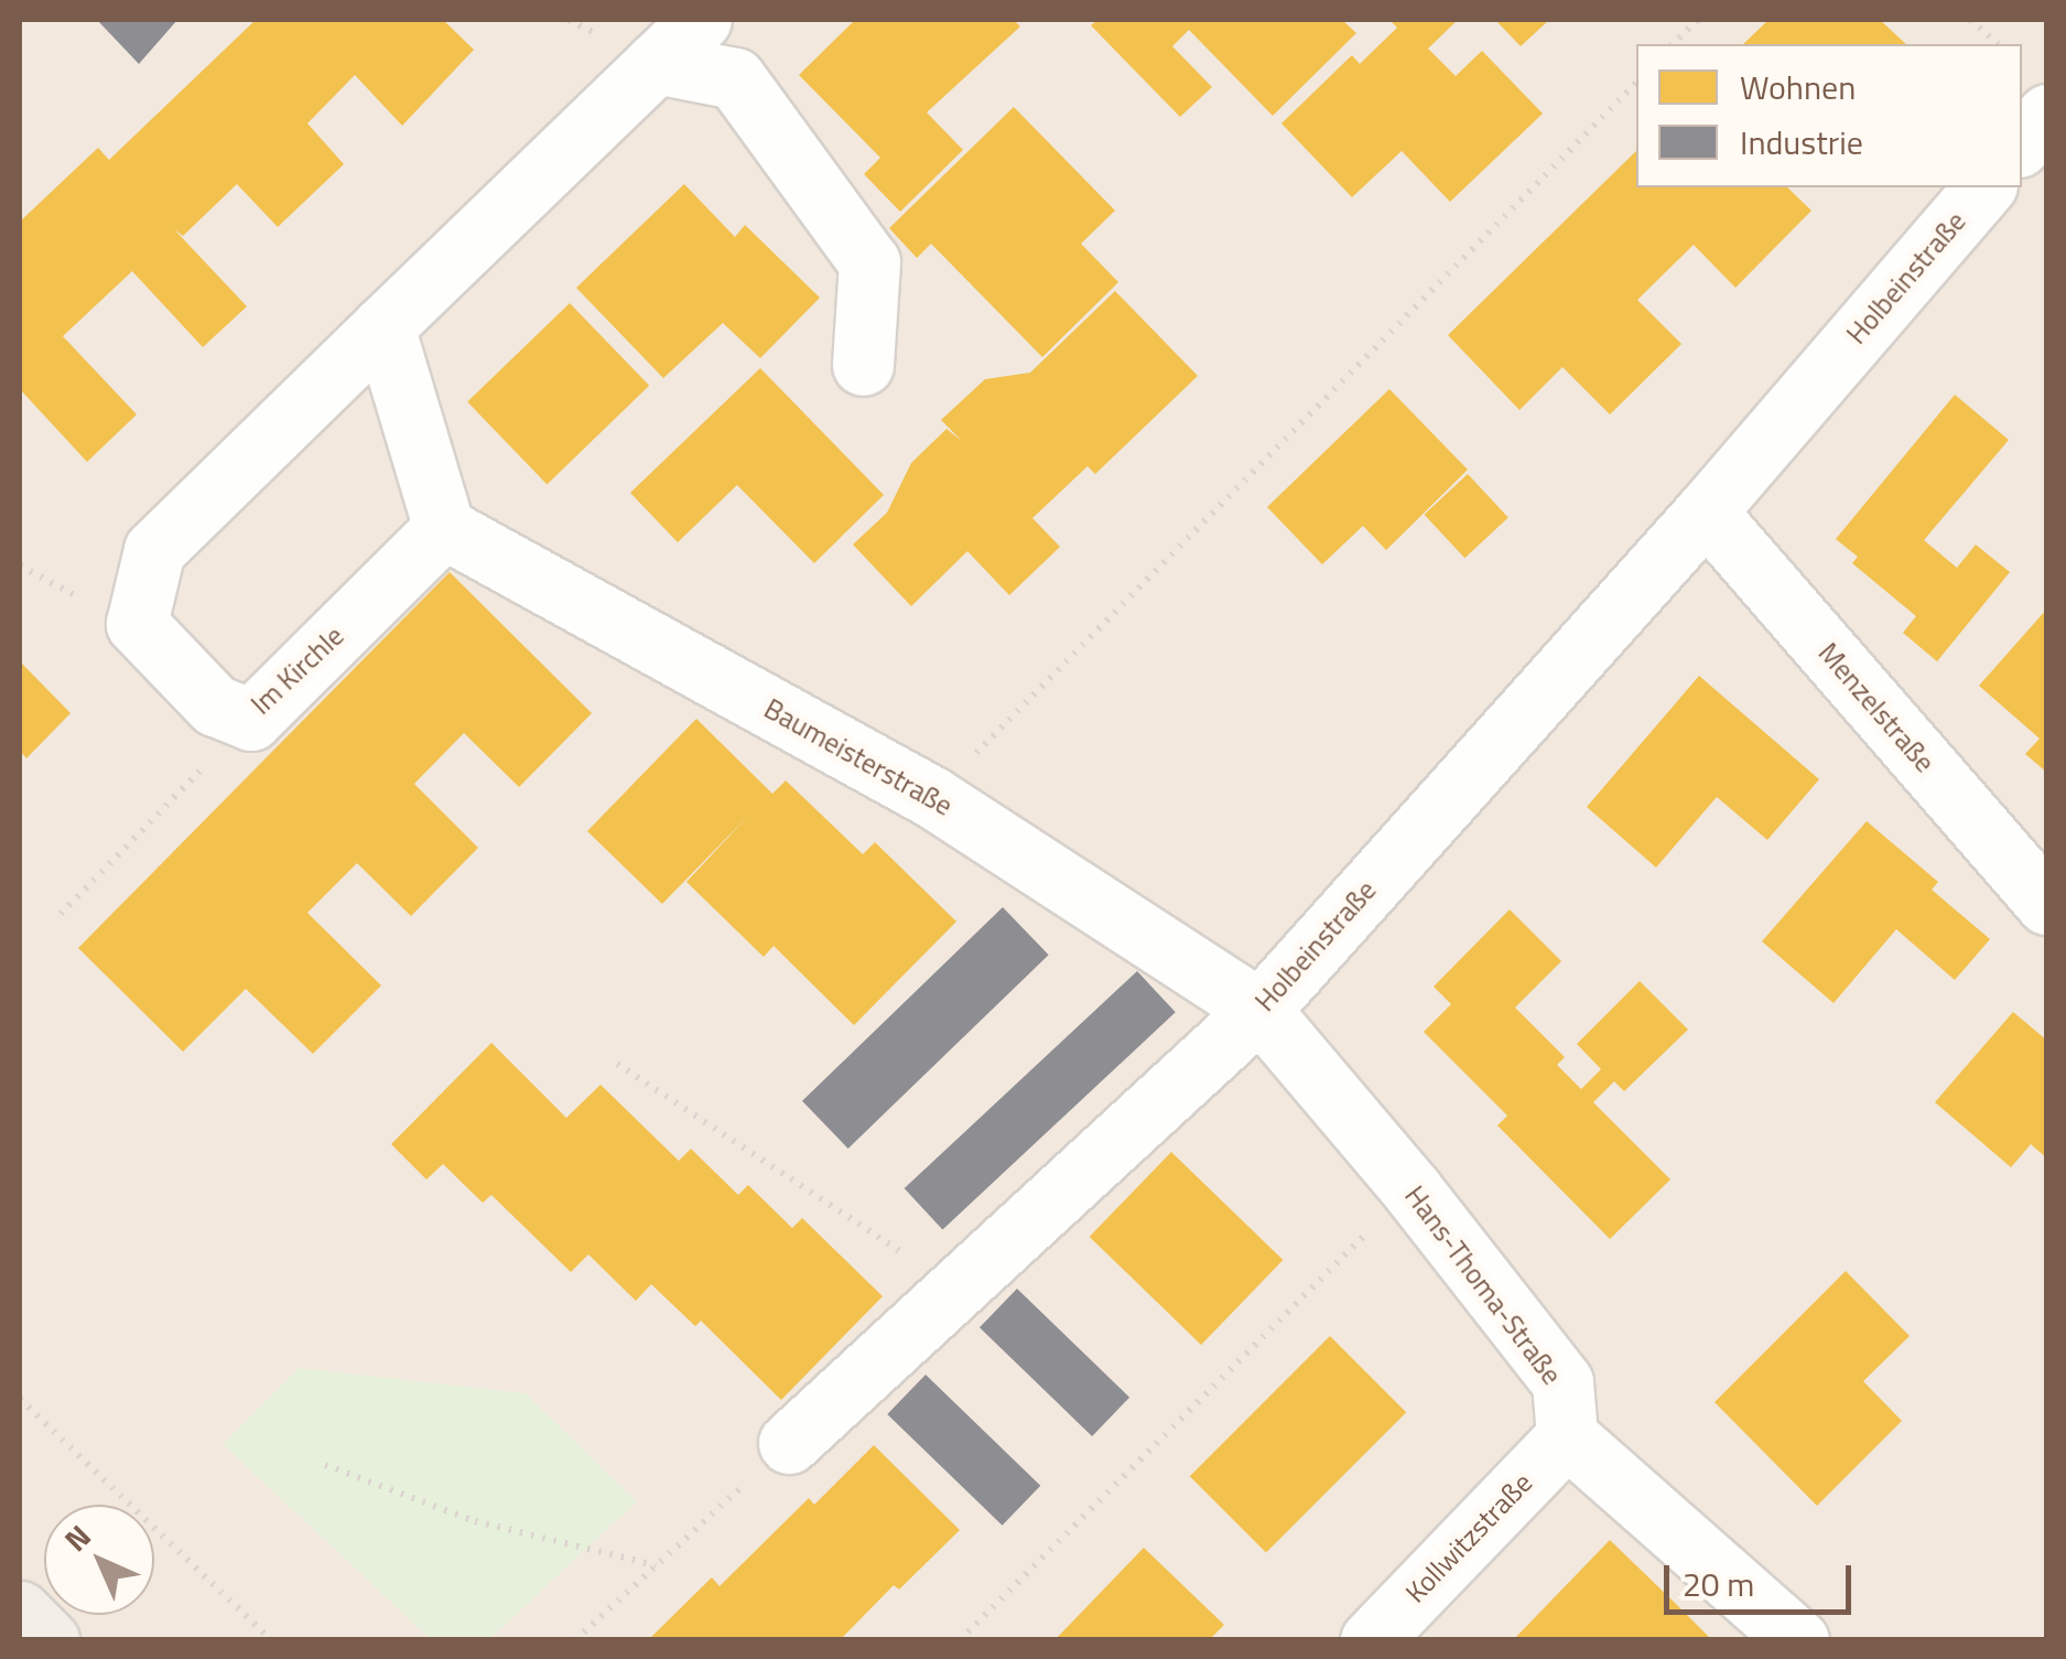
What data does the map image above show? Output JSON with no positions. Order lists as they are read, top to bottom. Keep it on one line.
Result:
{"streets":{"street":["Holbeinstraße","Im Kirchle","Menzelstraße","Baumeisterstraße","Hans-Thoma-Straße","Kollwitzstraße"]},"crossings":[["Holbeinstraße","Menzelstraße"],["Holbeinstraße","Baumeisterstraße"],["Holbeinstraße","Hans-Thoma-Straße"],["Im Kirchle","Baumeisterstraße"],["Baumeisterstraße","Hans-Thoma-Straße"],["Hans-Thoma-Straße","Kollwitzstraße"]],"legend":["Wohnen","Industrie"],"scale_bar":"20 m","north":"top left"}
